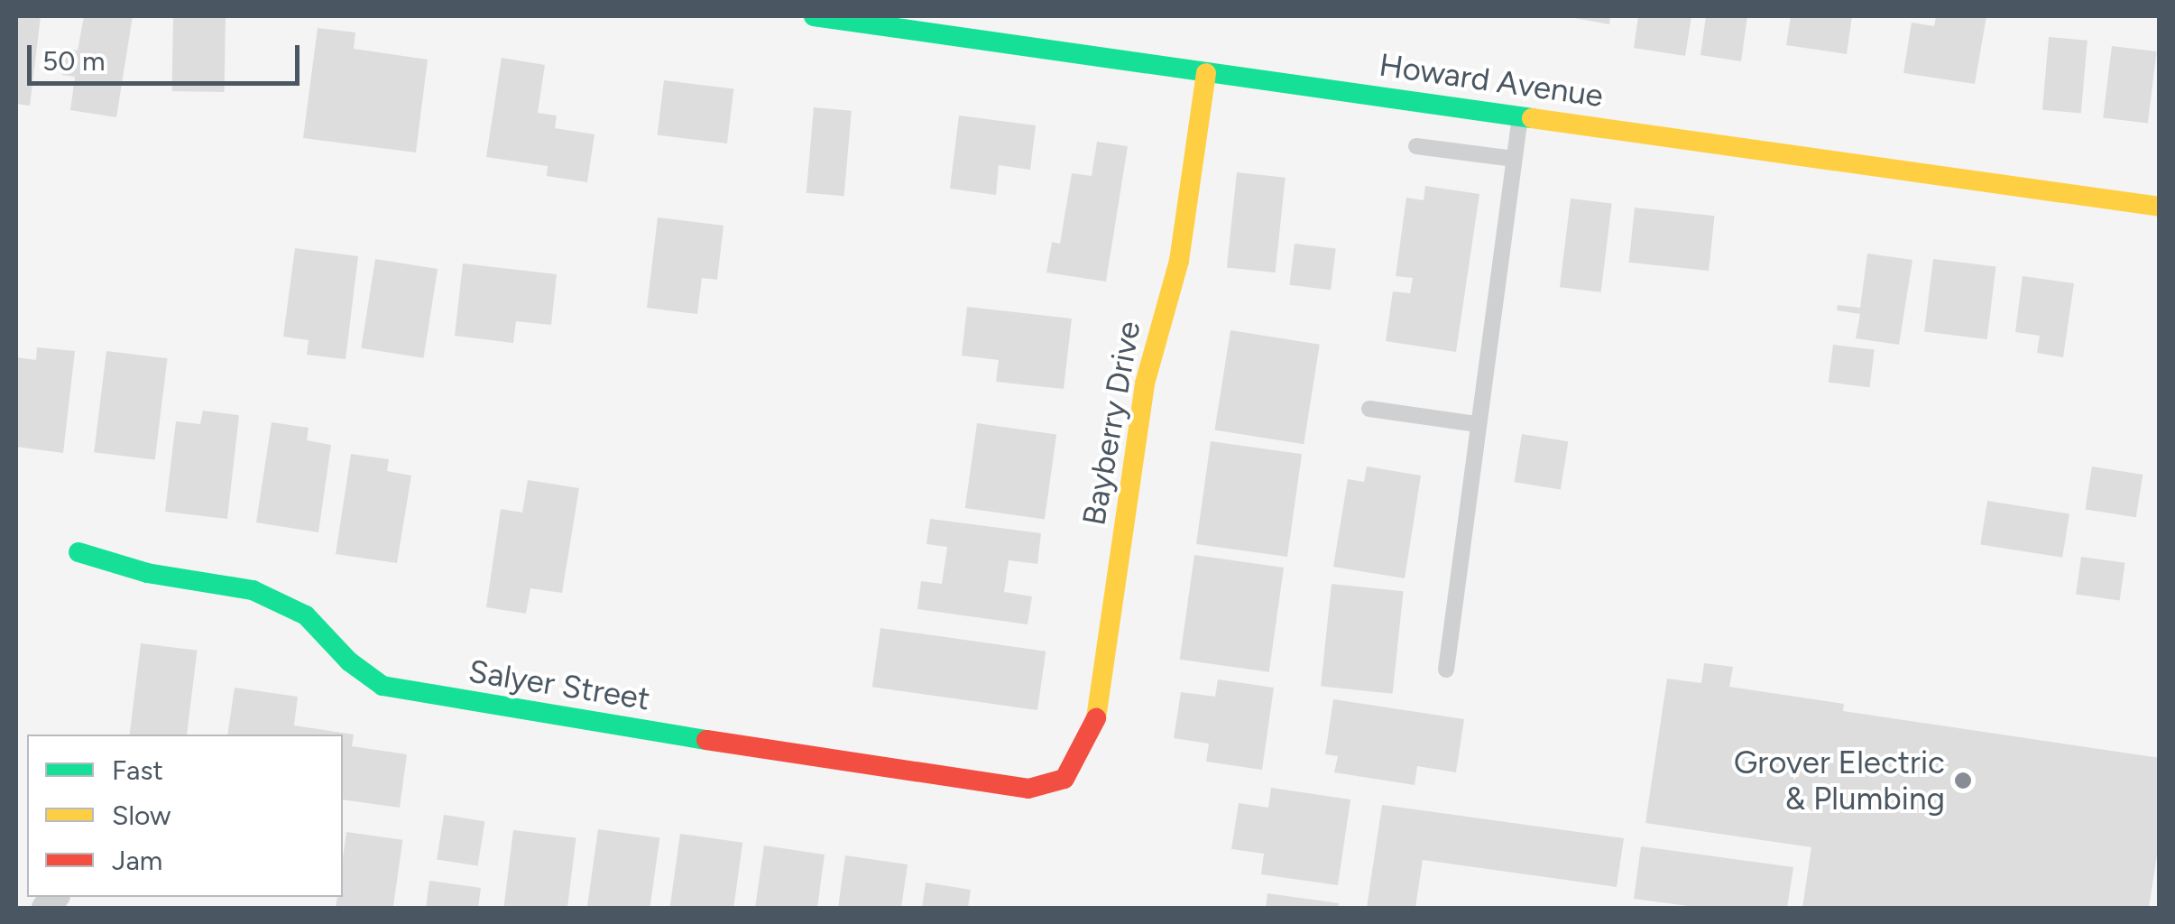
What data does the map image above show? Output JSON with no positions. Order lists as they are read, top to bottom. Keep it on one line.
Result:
{"streets":{"street":["Howard Avenue","Bayberry Drive","Salyer Street"]},"crossings":[["Howard Avenue","Bayberry Drive"],["Bayberry Drive","Salyer Street"]],"places":["Grover Electric & Plumbing"],"legend":["Fast","Slow","Jam"],"scale_bar":"50 m"}
